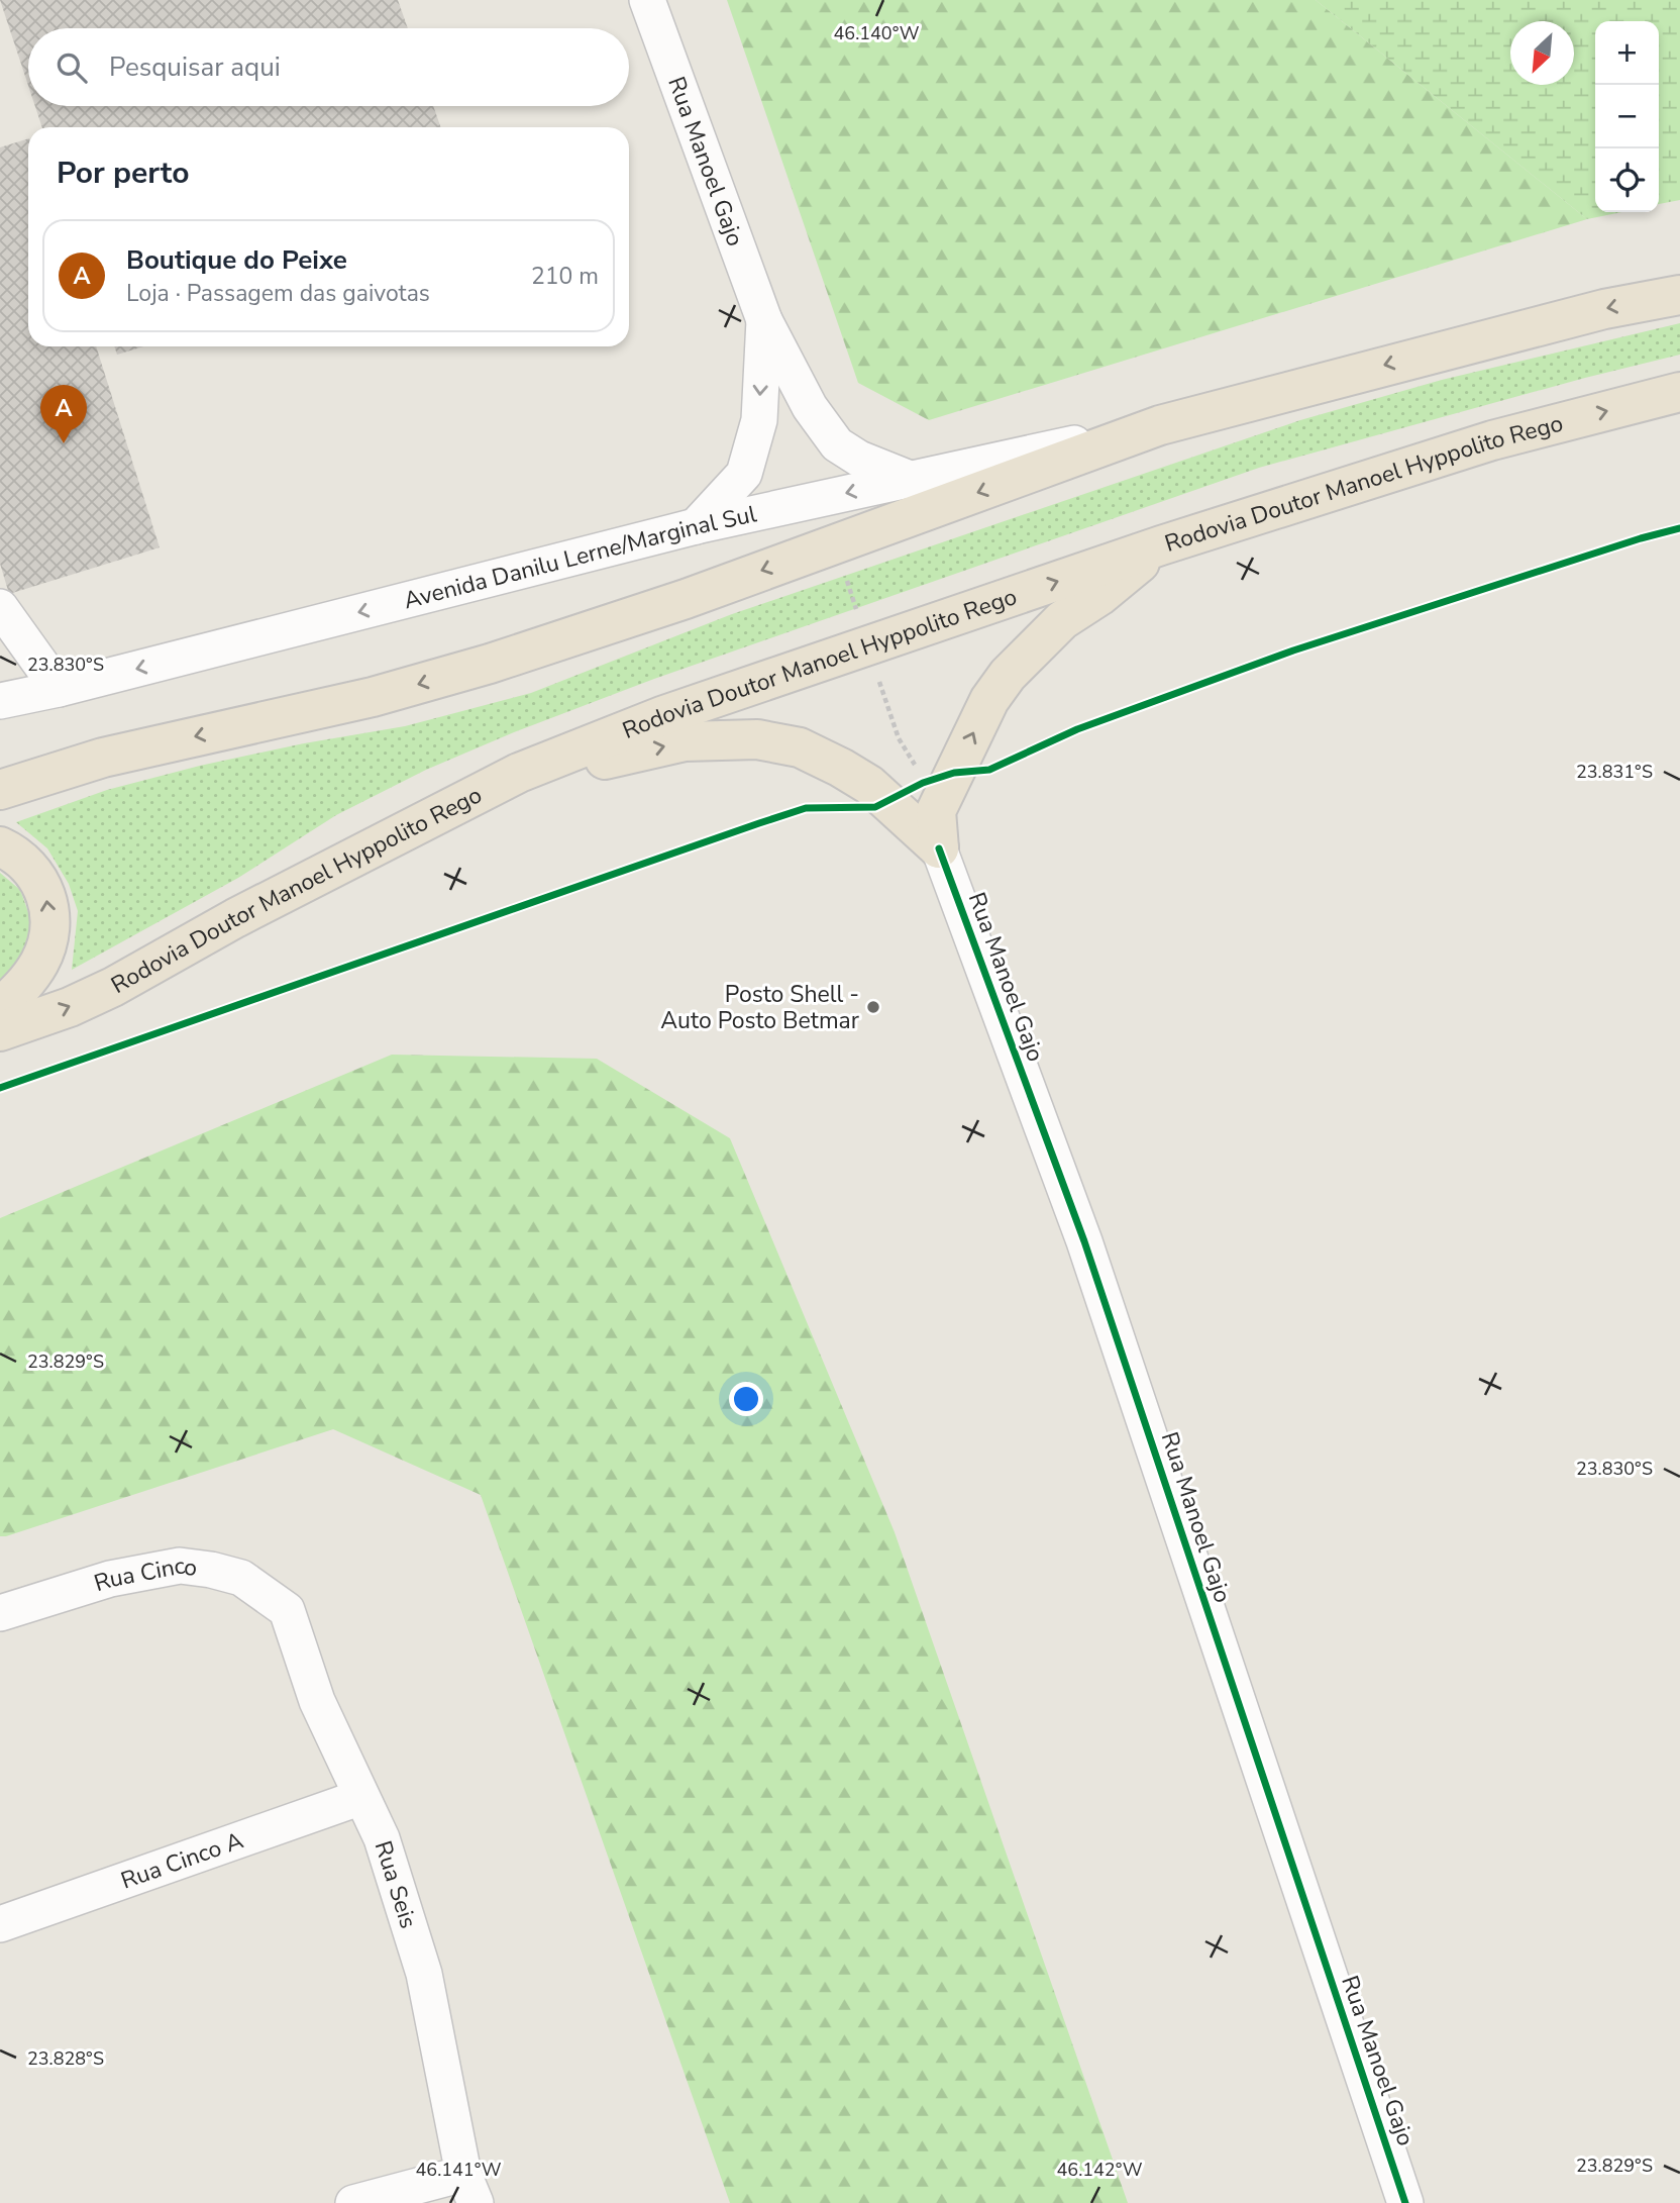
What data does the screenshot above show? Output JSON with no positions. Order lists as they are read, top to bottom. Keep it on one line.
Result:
{"streets":{"highway":["Rodovia Doutor Manoel Hyppolito Rego"],"street":["Rua Manoel Gajo","Avenida Danilu Lerne/Marginal Sul","Rua Cinco","Rua Cinco A","Rua Seis"]},"crossings":[["Rua Manoel Gajo","Avenida Danilu Lerne/Marginal Sul"],["Rua Cinco","Rua Seis"],["Rua Cinco A","Rua Seis"]],"one_way":["Avenida Danilu Lerne/Marginal Sul"],"places":["Posto Shell - Auto Posto Betmar"],"north":"bottom left","page":{"map_buttons":["+","−"],"search":"Pesquisar aqui","heading":"Por perto","list":[{"mark":"A","name":"Boutique do Peixe","note":"Loja · Passagem das gaivotas","value":"210 m"}],"pins":"A"},"coordinates":["46.140°W","23.830°S","23.831°S","23.829°S","23.828°S","46.141°W","46.142°W"]}
